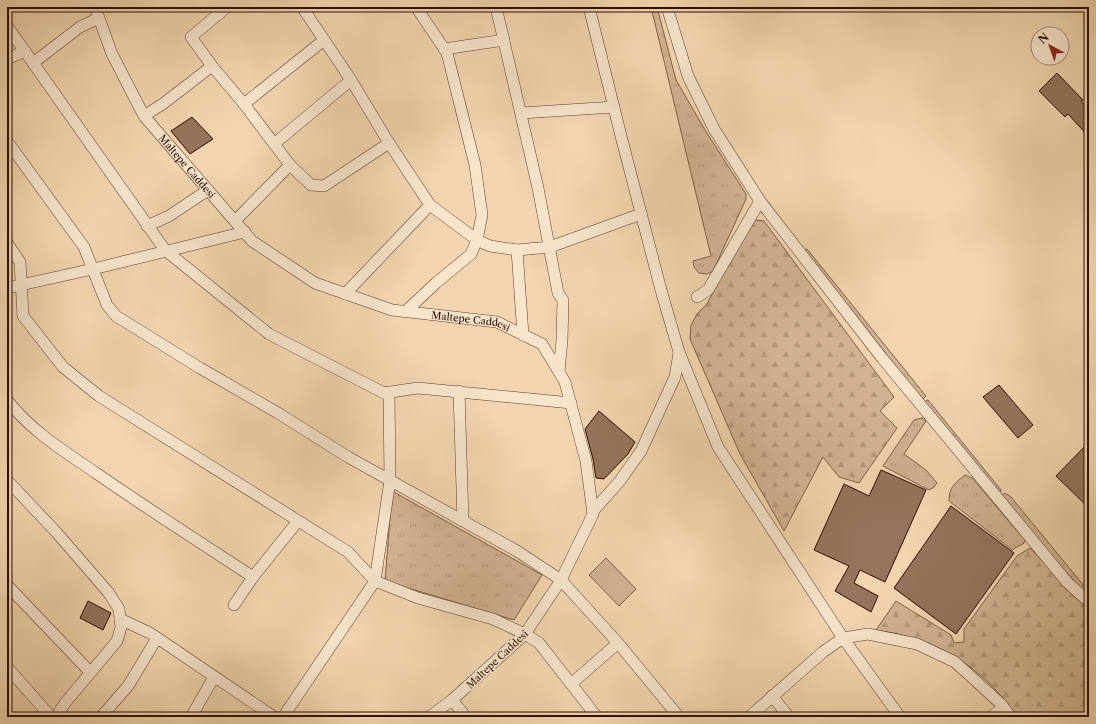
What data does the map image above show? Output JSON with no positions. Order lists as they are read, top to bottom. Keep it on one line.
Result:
{"streets":{"street":["Maltepe Caddesi"]},"north":"top left"}
